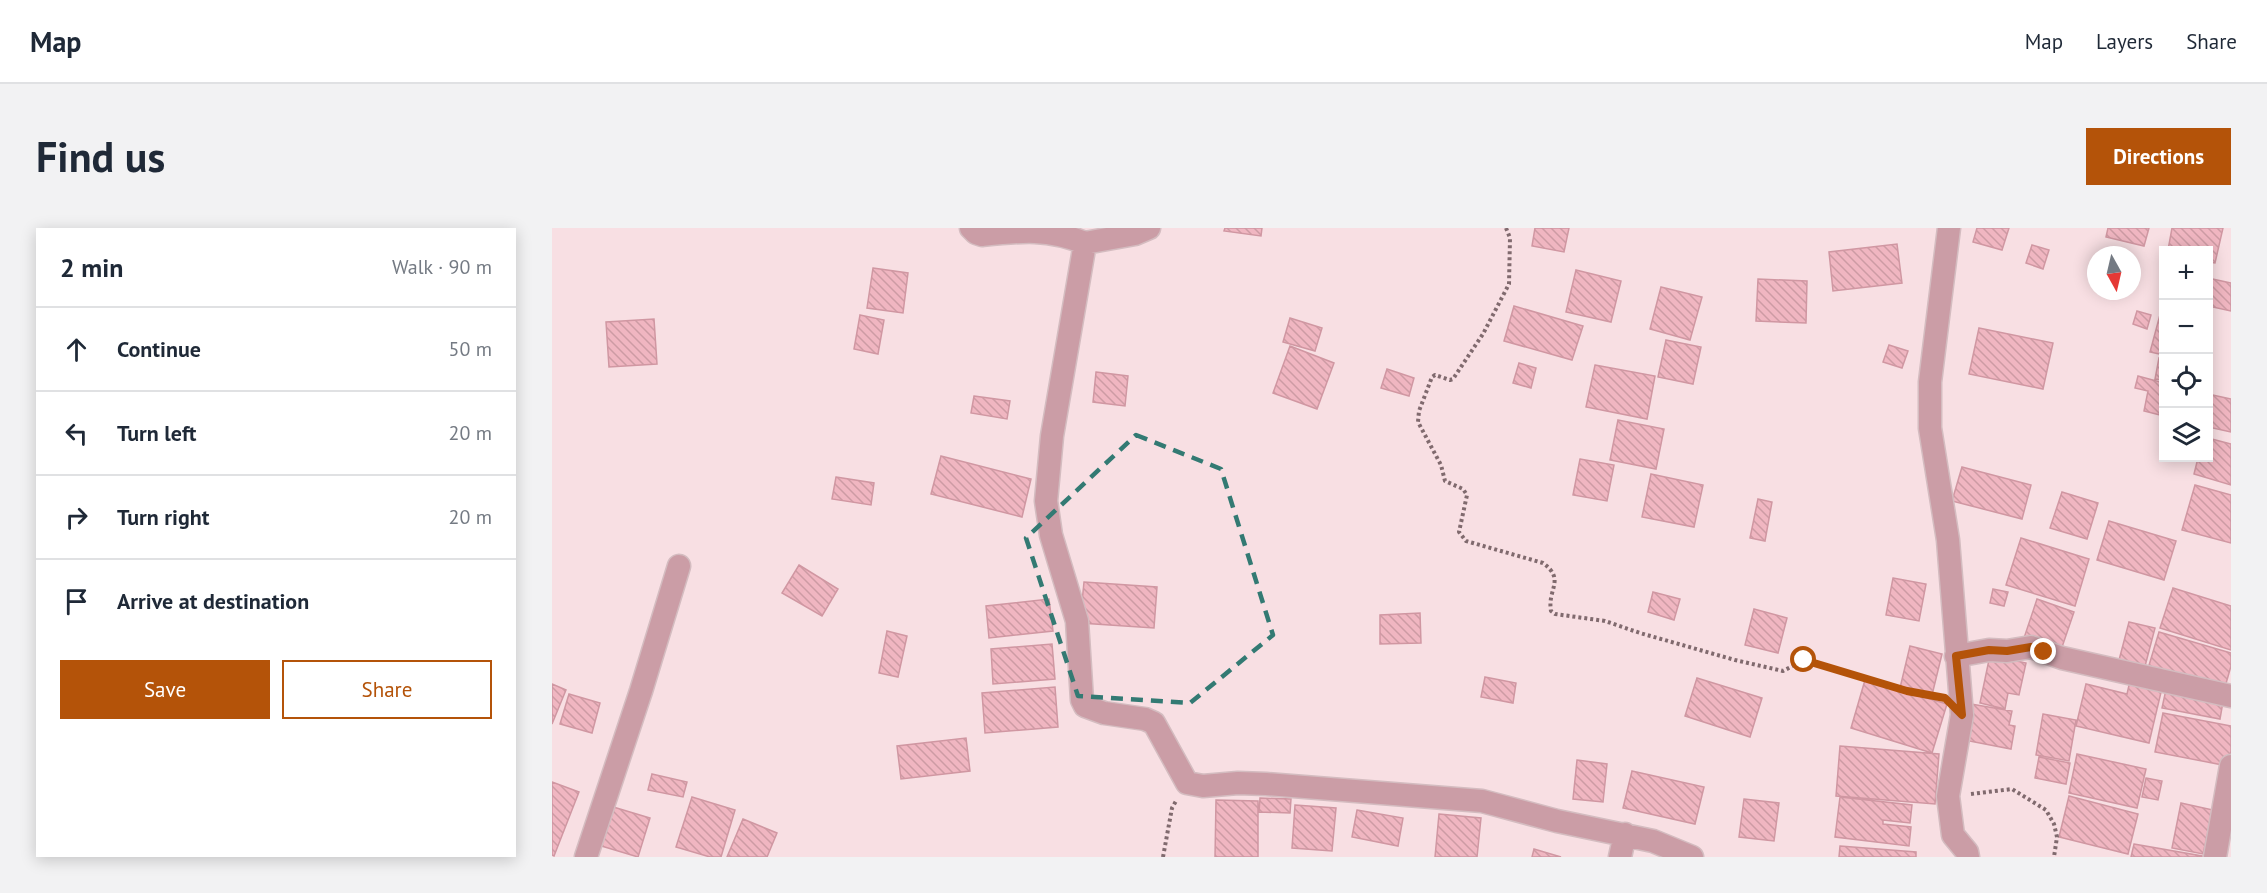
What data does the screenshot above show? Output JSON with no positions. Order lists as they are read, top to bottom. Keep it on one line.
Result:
{"north":"bottom","page":{"header":"Map","nav":["Map","Layers","Share"],"buttons":["Directions",["Save","Share"]],"title":"Find us","heading":["2 min","Walk · 90 m"],"map_buttons":["+","−"],"list":[["Continue","50 m"],["Turn left","20 m"],["Turn right","20 m"],"Arrive at destination"]}}
